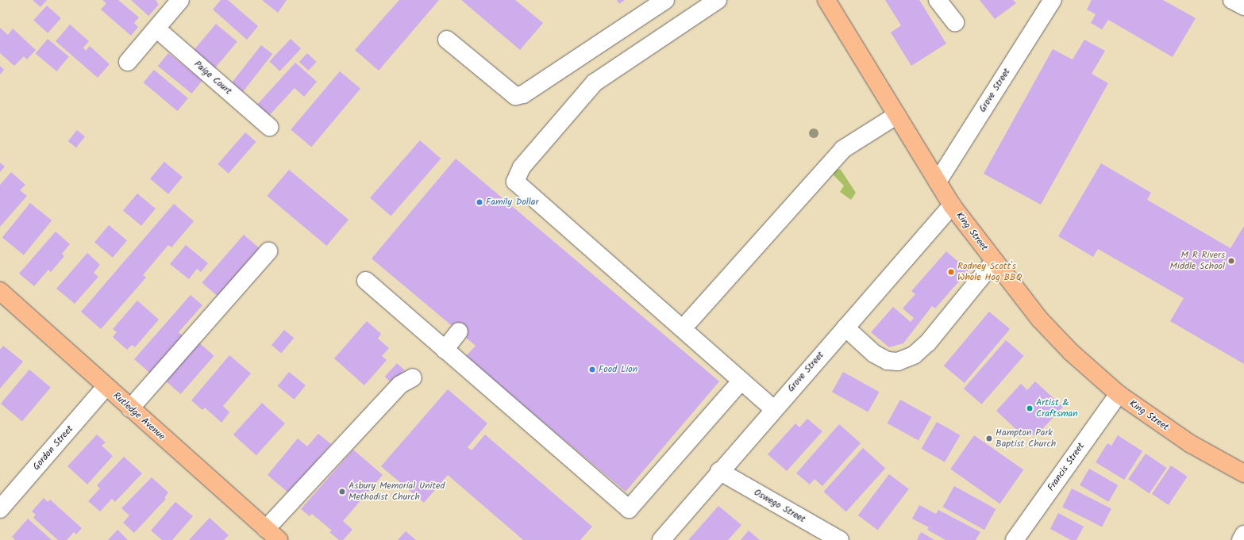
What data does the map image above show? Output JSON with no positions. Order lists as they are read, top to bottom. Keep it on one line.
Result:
{"streets":{"main road":["King Street","Rutledge Avenue"],"street":["Paige Court","Grove Street","Gordon Street","Francis Street","Oswego Street"]},"crossings":[["Grove Street","King Street"],["Grove Street","Oswego Street"],["King Street","Francis Street"],["Rutledge Avenue","Gordon Street"]],"places":["Family Dollar","M R Rivers Middle School","Rodney Scott's Whole Hog BBQ","Food Lion","Artist & Craftsman","Hampton Park Baptist Church","Asbury Memorial United Methodist Church"]}
